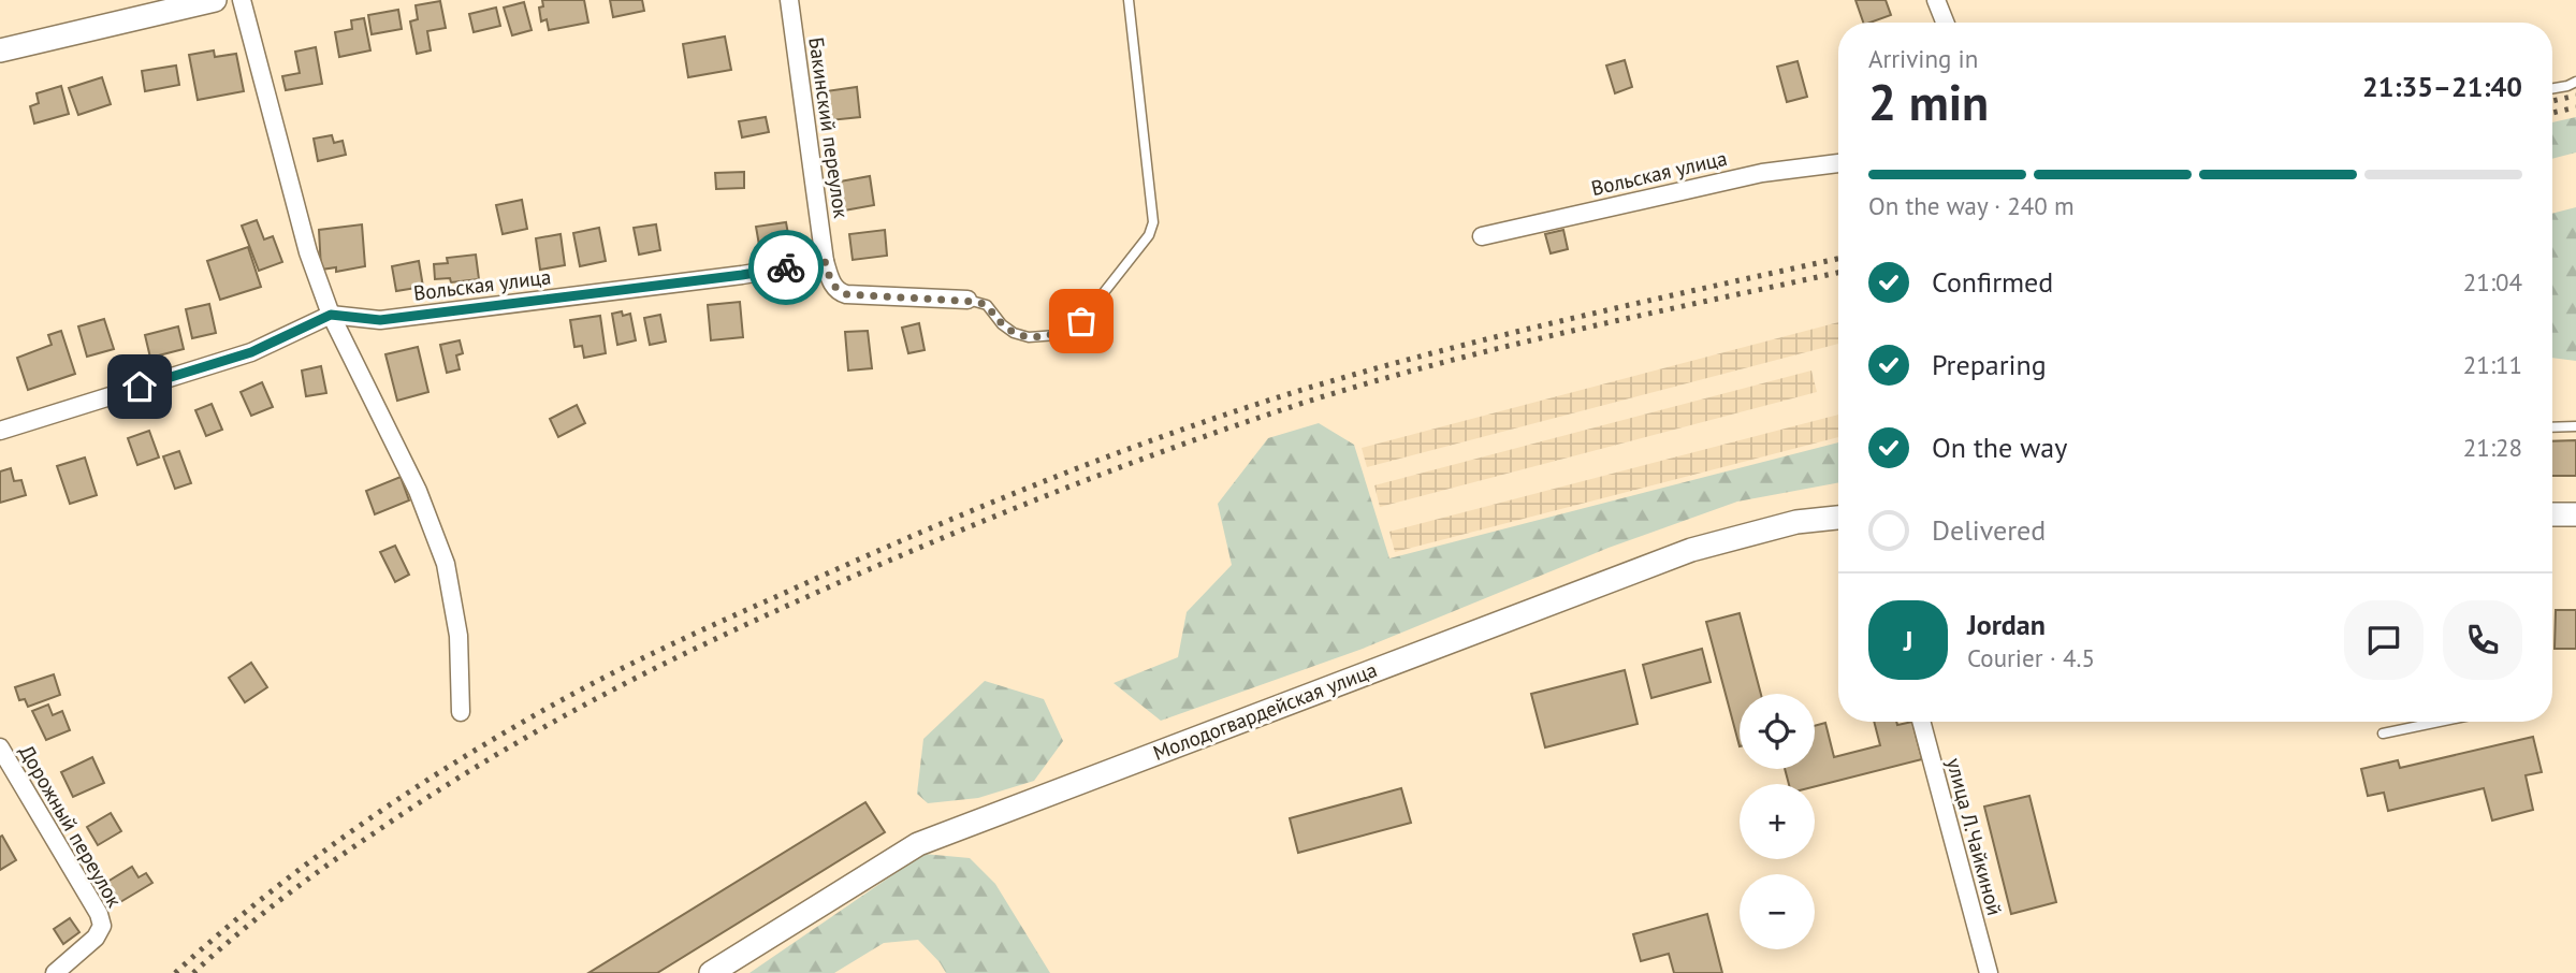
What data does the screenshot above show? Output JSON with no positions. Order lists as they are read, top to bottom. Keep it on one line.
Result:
{"streets":{"street":["Бакинский переулок","Вольская улица","Молодогвардейская улица","Дорожный переулок","улица Л.Чайкиной"]},"crossings":[["Бакинский переулок","Вольская улица"]],"page":{"heading":["2 min","Arriving in","21:35–21:40"],"panel":["Jordan","Courier · 4.5"],"bar":"On the way · 240 m","list":[["Confirmed","21:04"],["Preparing","21:11"],["On the way","21:28"],"Delivered"],"round":"J","map_buttons":["+","−"]}}
